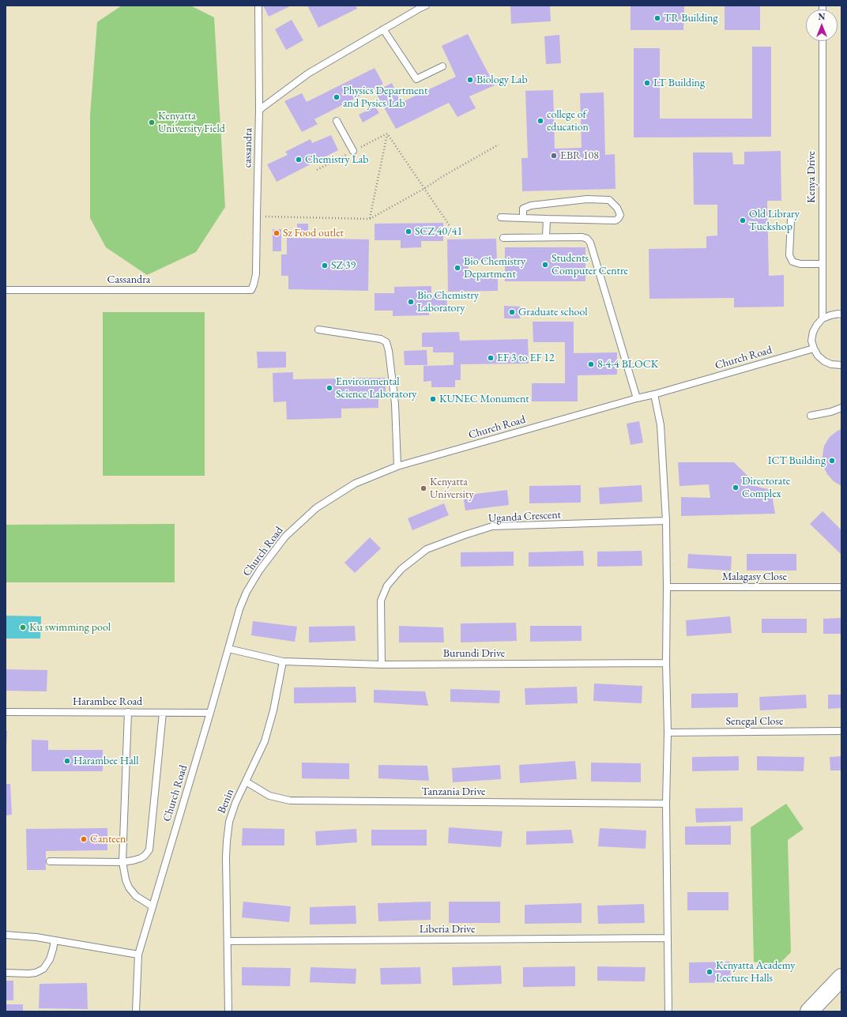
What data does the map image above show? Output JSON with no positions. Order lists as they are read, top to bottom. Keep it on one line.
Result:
{"streets":{"lane":["cassandra","Kenya Drive","Cassandra","Church Road","Uganda Crescent","Malagasy Close","Burundi Drive","Harambee Road","Senegal Close","Tanzania Drive","Benin","Liberia Drive"]},"crossings":[["cassandra","Cassandra"],["Church Road","Harambee Road"],["Uganda Crescent","Burundi Drive"],["Burundi Drive","Benin"],["Tanzania Drive","Benin"],["Benin","Liberia Drive"]],"places":["TR Building","Biology Lab","LT Building","Physics Department and Pysics Lab","college of education","Kenyatta University Field","EBR 108","Chemistry Lab","Old Library Tuckshop","SCZ 40/41","Sz Food outlet","Students Computer Centre","SZ 39","Bio Chemistry Department","Bio Chemistry Laboratory","Graduate school","EF 3 to EF 12","8-4-4 BLOCK","Environmental Science Laboratory","KUNEC Monument","ICT Building","Directorate Complex","Kenyatta University","Ku swimming pool","Harambee Hall","Canteen","Kenyatta Academy Lecture Halls"],"north":"top"}
